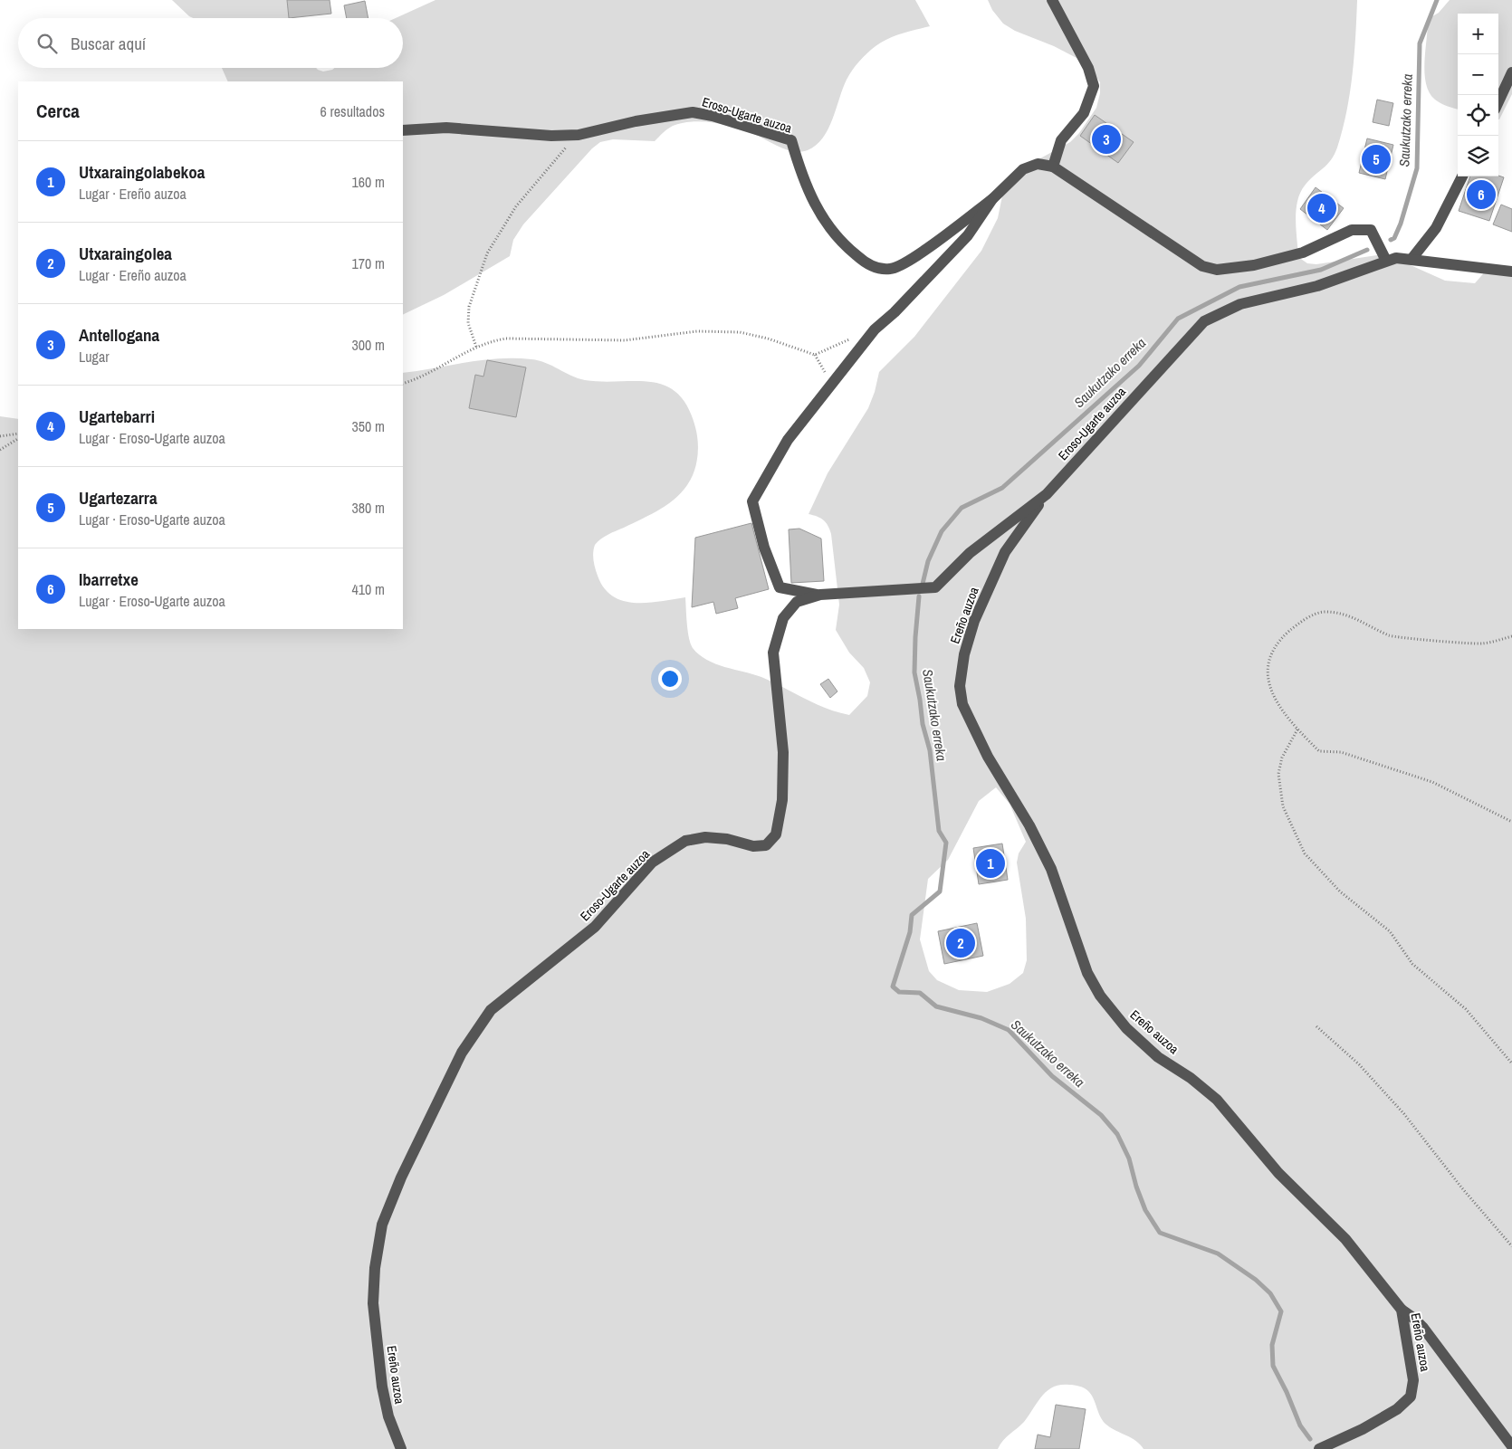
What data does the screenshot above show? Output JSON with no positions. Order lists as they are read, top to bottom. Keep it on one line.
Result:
{"streets":{"street":["Eroso-Ugarte auzoa","Ereño auzoa"]},"crossings":[["Eroso-Ugarte auzoa","Ereño auzoa"]],"water":["Saukutzako erreka"],"page":{"map_buttons":["+","−"],"search":"Buscar aquí","heading":["Cerca","6 resultados"],"pins":["3","5","6","4","1","2"],"list":[{"mark":"1","name":"Utxaraingolabekoa","note":"Lugar · Ereño auzoa","value":"160 m"},{"mark":"2","name":"Utxaraingolea","note":"Lugar · Ereño auzoa","value":"170 m"},{"mark":"3","name":"Antellogana","note":"Lugar","value":"300 m"},{"mark":"4","name":"Ugartebarri","note":"Lugar · Eroso-Ugarte auzoa","value":"350 m"},{"mark":"5","name":"Ugartezarra","note":"Lugar · Eroso-Ugarte auzoa","value":"380 m"},{"mark":"6","name":"Ibarretxe","note":"Lugar · Eroso-Ugarte auzoa","value":"410 m"}]}}
